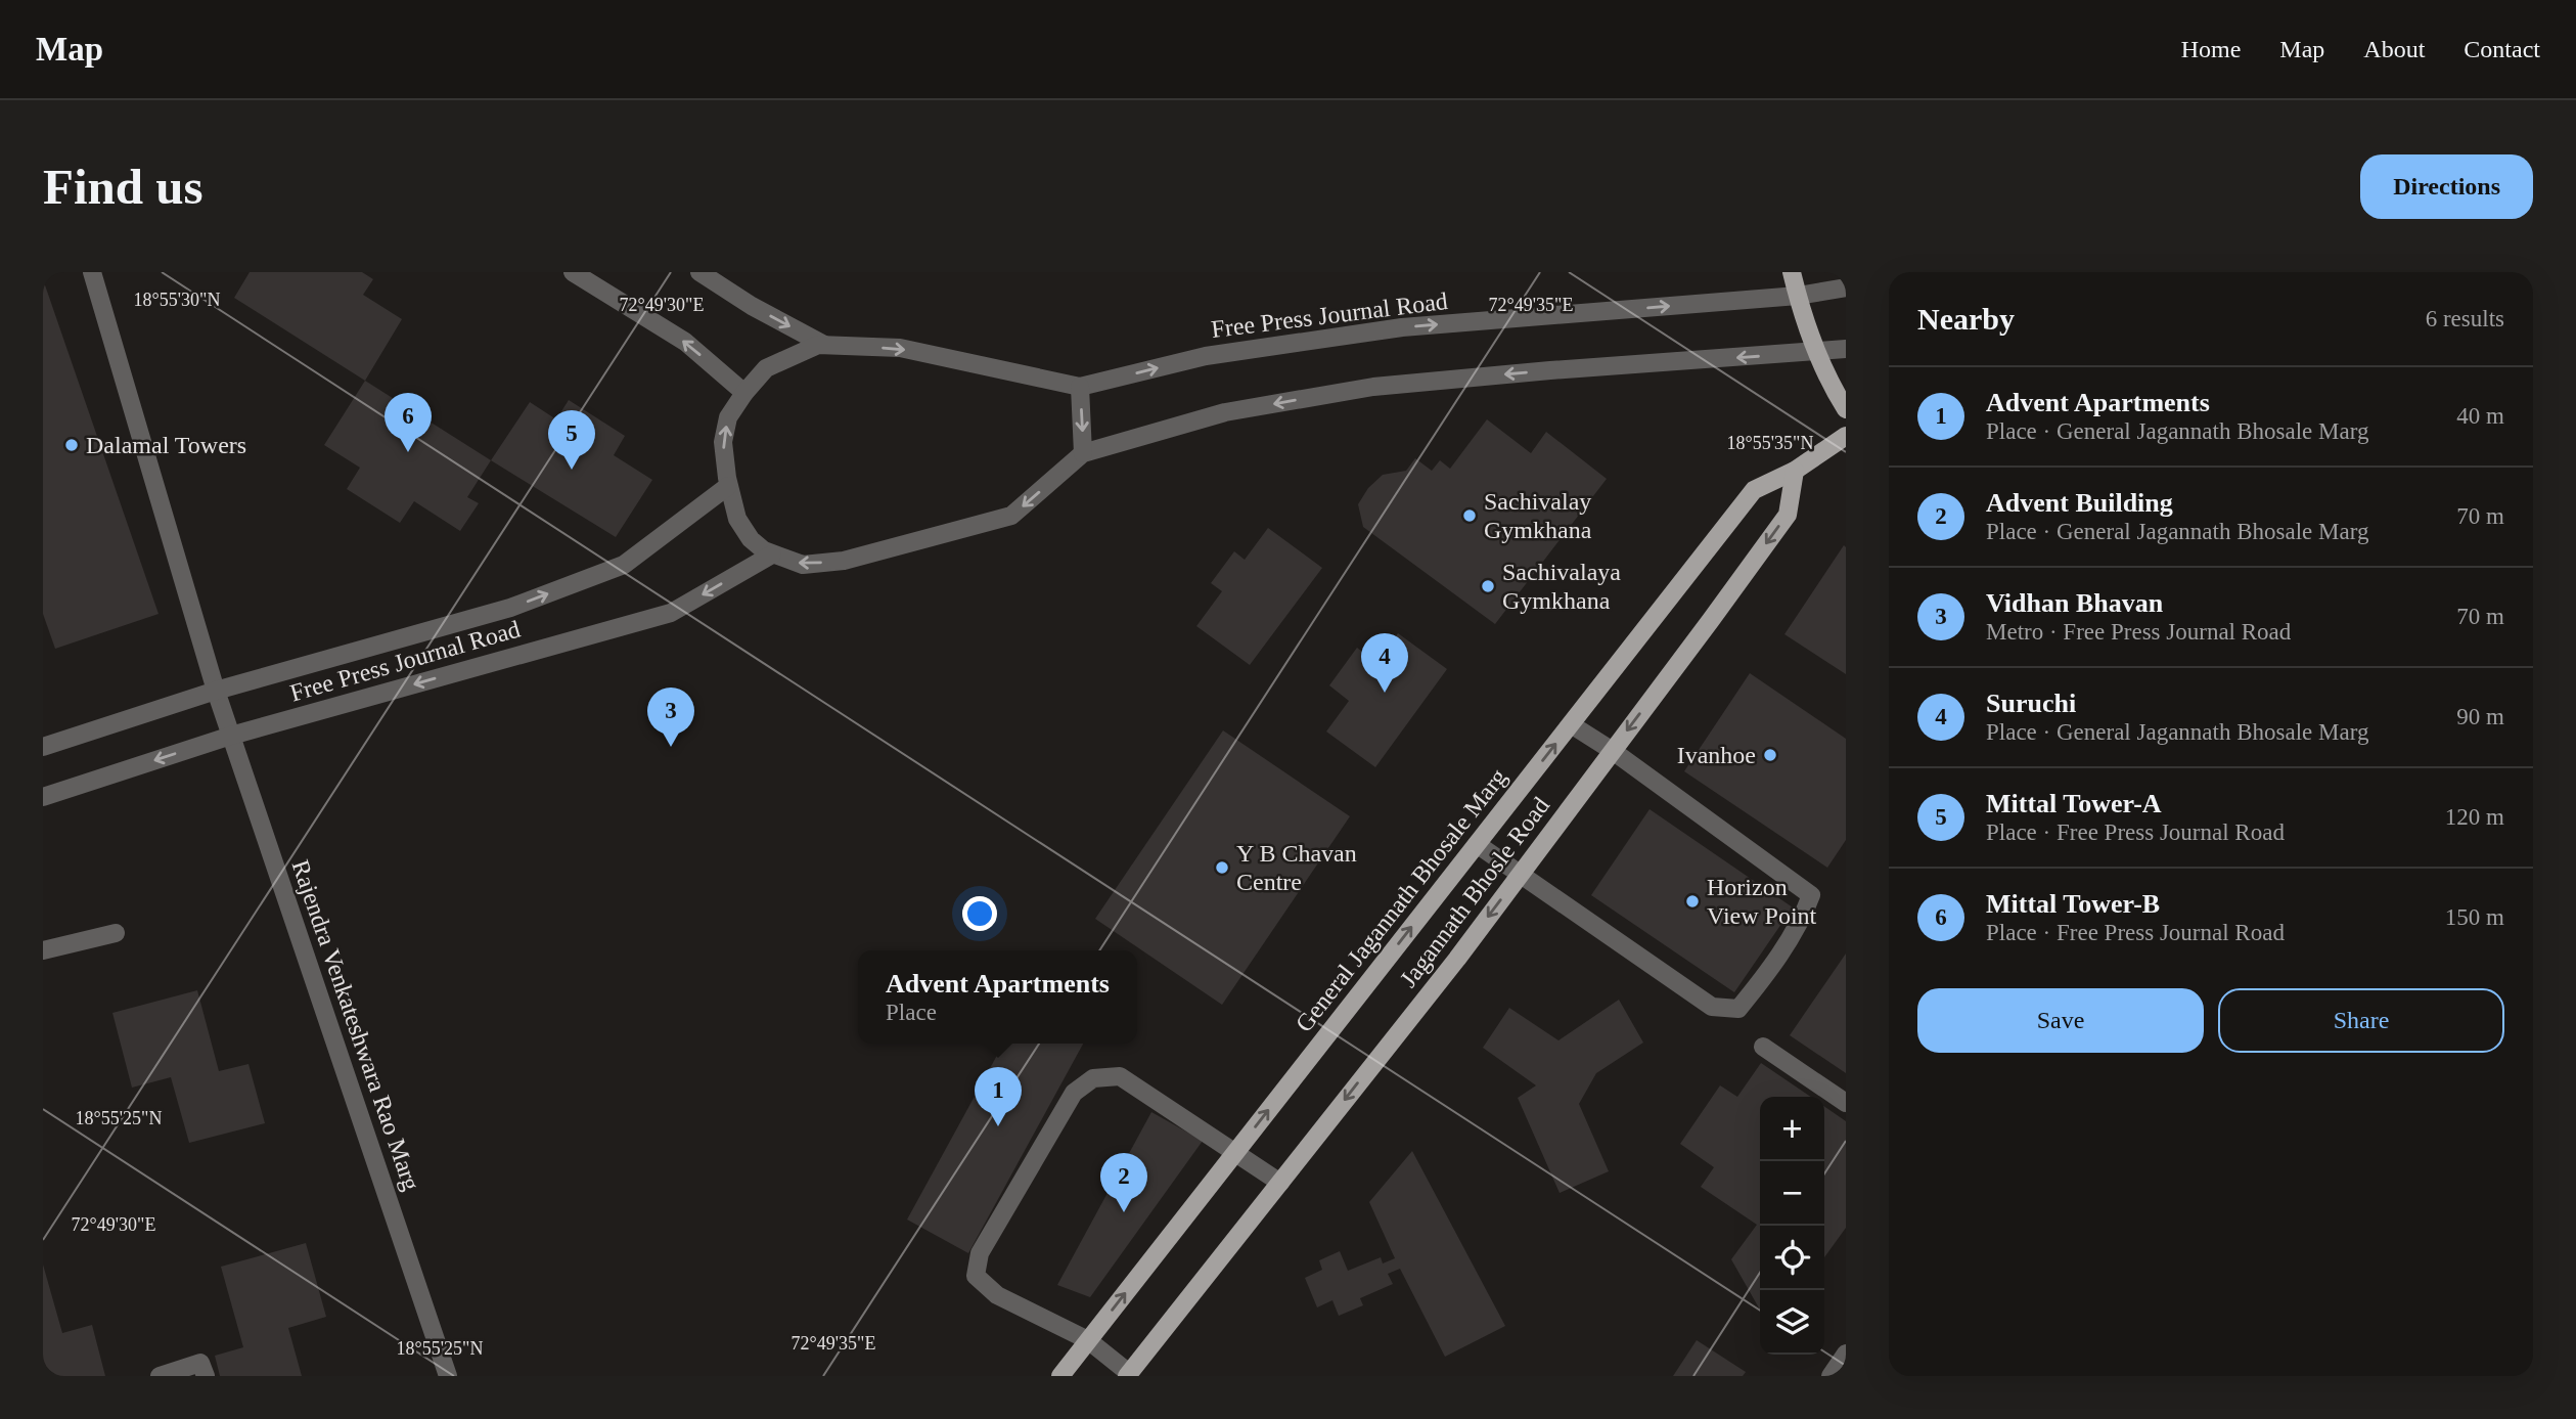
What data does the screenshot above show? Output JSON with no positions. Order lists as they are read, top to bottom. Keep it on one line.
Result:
{"streets":{"main road":["Jagannath Bhosle Road","General Jagannath Bhosale Marg"],"street":["Free Press Journal Road","Rajendra Venkateshwara Rao Marg"]},"crossings":[["Free Press Journal Road","Rajendra Venkateshwara Rao Marg"],["Jagannath Bhosle Road","General Jagannath Bhosale Marg"]],"one_way":["Jagannath Bhosle Road","General Jagannath Bhosale Marg"],"places":["Dalamal Towers","Sachivalay Gymkhana","Sachivalaya Gymkhana","Ivanhoe","Y B Chavan Centre","Horizon View Point"],"page":{"header":"Map","nav":["Home","Map","About","Contact"],"buttons":["Directions",["Save","Share"]],"title":"Find us","heading":["Nearby","6 results"],"list":[{"mark":"1","name":"Advent Apartments","note":"Place · General Jagannath Bhosale Marg","value":"40 m"},{"mark":"2","name":"Advent Building","note":"Place · General Jagannath Bhosale Marg","value":"70 m"},{"mark":"3","name":"Vidhan Bhavan","note":"Metro · Free Press Journal Road","value":"70 m"},{"mark":"4","name":"Suruchi","note":"Place · General Jagannath Bhosale Marg","value":"90 m"},{"mark":"5","name":"Mittal Tower-A","note":"Place · Free Press Journal Road","value":"120 m"},{"mark":"6","name":"Mittal Tower-B","note":"Place · Free Press Journal Road","value":"150 m"}],"pins":["6","5","4","3","1","2"],"popup":["Advent Apartments","Place"],"map_buttons":["+","−"]},"coordinates":["18°55'30\"N","72°49'30\"E","72°49'35\"E","18°55'35\"N","18°55'25\"N"]}
